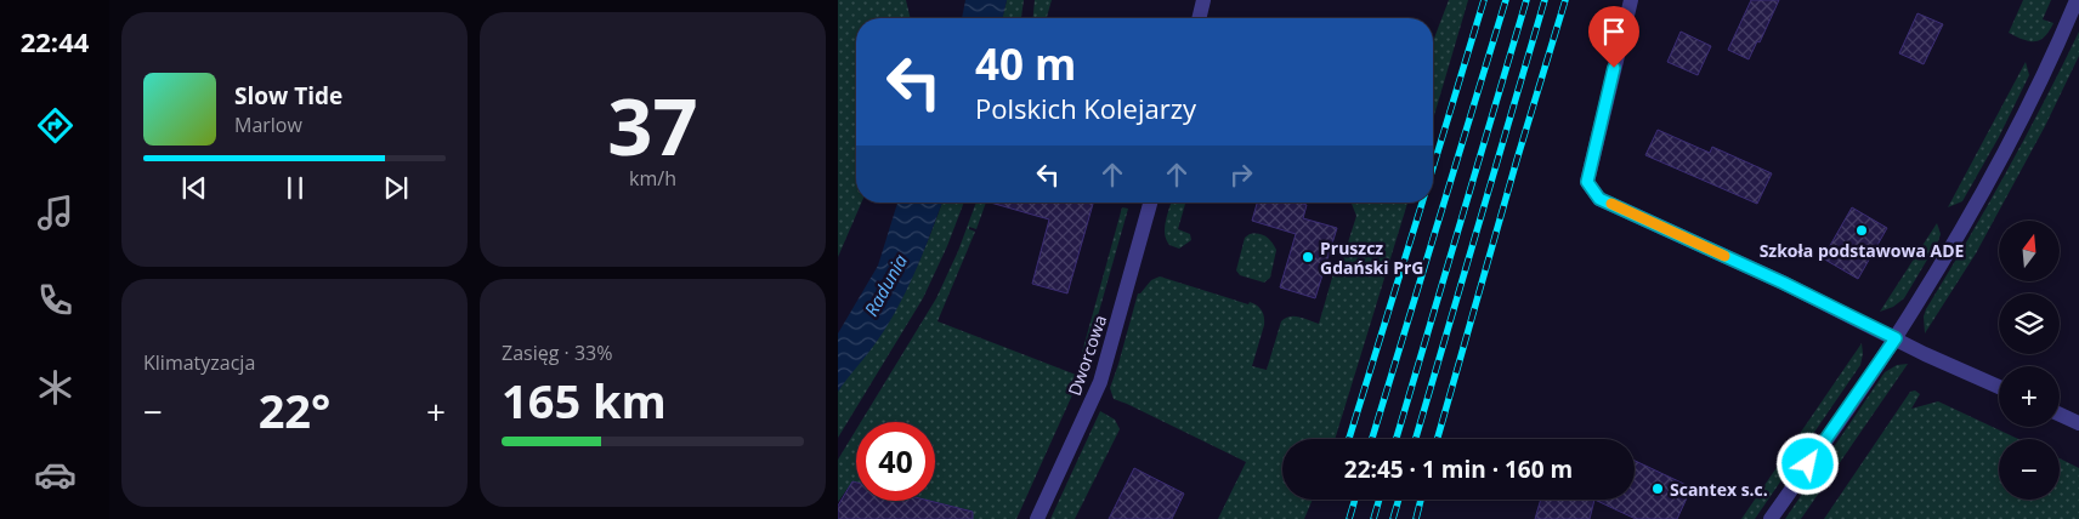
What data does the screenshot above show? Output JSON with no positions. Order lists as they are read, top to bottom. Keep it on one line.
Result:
{"streets":{"street":["Dworcowa"]},"water":["Radunia"],"places":["Szkoła podstawowa ADE","Pruszcz Gdański PrG","Scantex s.c."],"north":"top","page":{"tabs":"22:44","tile":[["37","km/h"],"Klimatyzacja",["Zasięg · 33%","165 km"]],"turn":["40 m","Polskich Kolejarzy"],"song":["Slow Tide","Marlow"],"map_buttons":["+","−"],"heat":["−","22°","+"],"limit":"40","trip":"22:45 · 1 min · 160 m"}}
